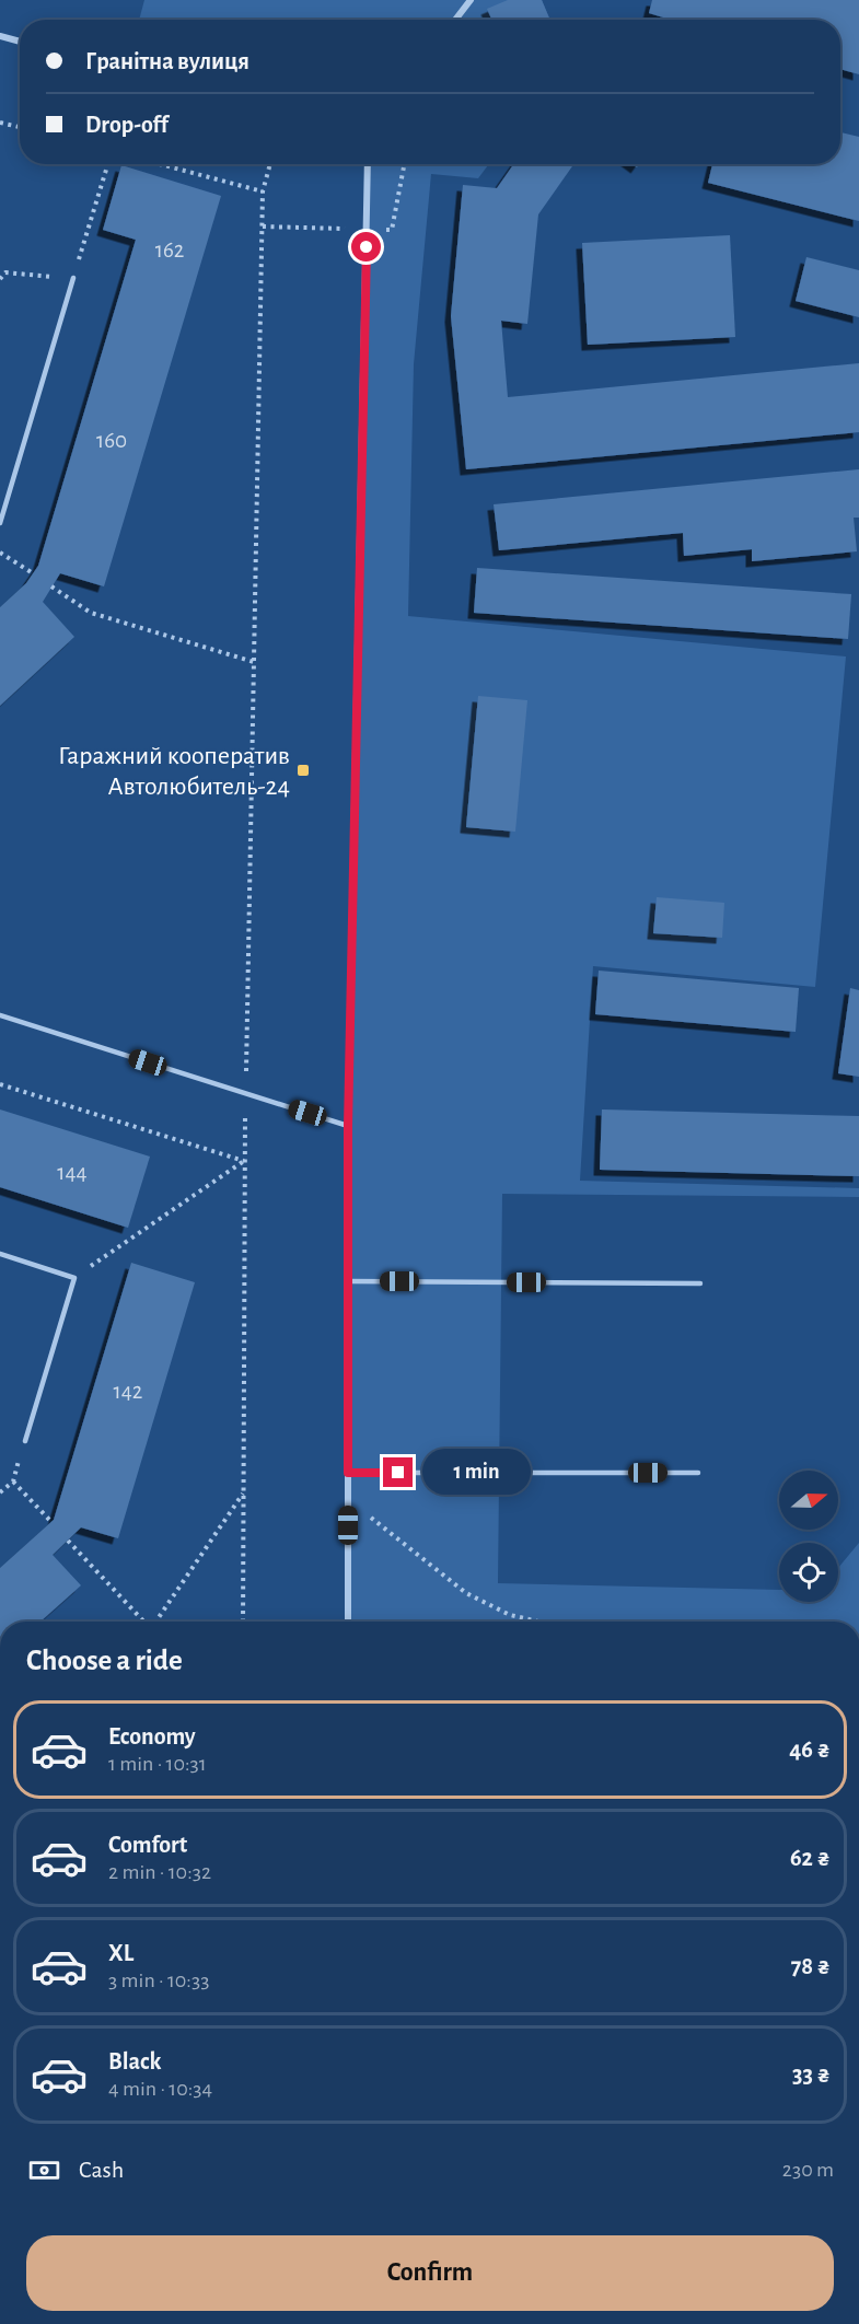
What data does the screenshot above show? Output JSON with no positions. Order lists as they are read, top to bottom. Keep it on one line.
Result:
{"places":{"transit":["Гаражний кооператив Автолюбитель-24"]},"house_numbers":["162","160","144","142"],"north":"right","page":{"banner":["Гранітна вулиця","Drop-off"],"bubble":"1 min","heading":"Choose a ride","list":[{"name":"Economy","note":"1 min · 10:31","value":"46 ₴"},{"name":"Comfort","note":"2 min · 10:32","value":"62 ₴"},{"name":"XL","note":"3 min · 10:33","value":"78 ₴"},{"name":"Black","note":"4 min · 10:34","value":"33 ₴"}],"pay":["Cash","230 m"],"buttons":"Confirm"}}
